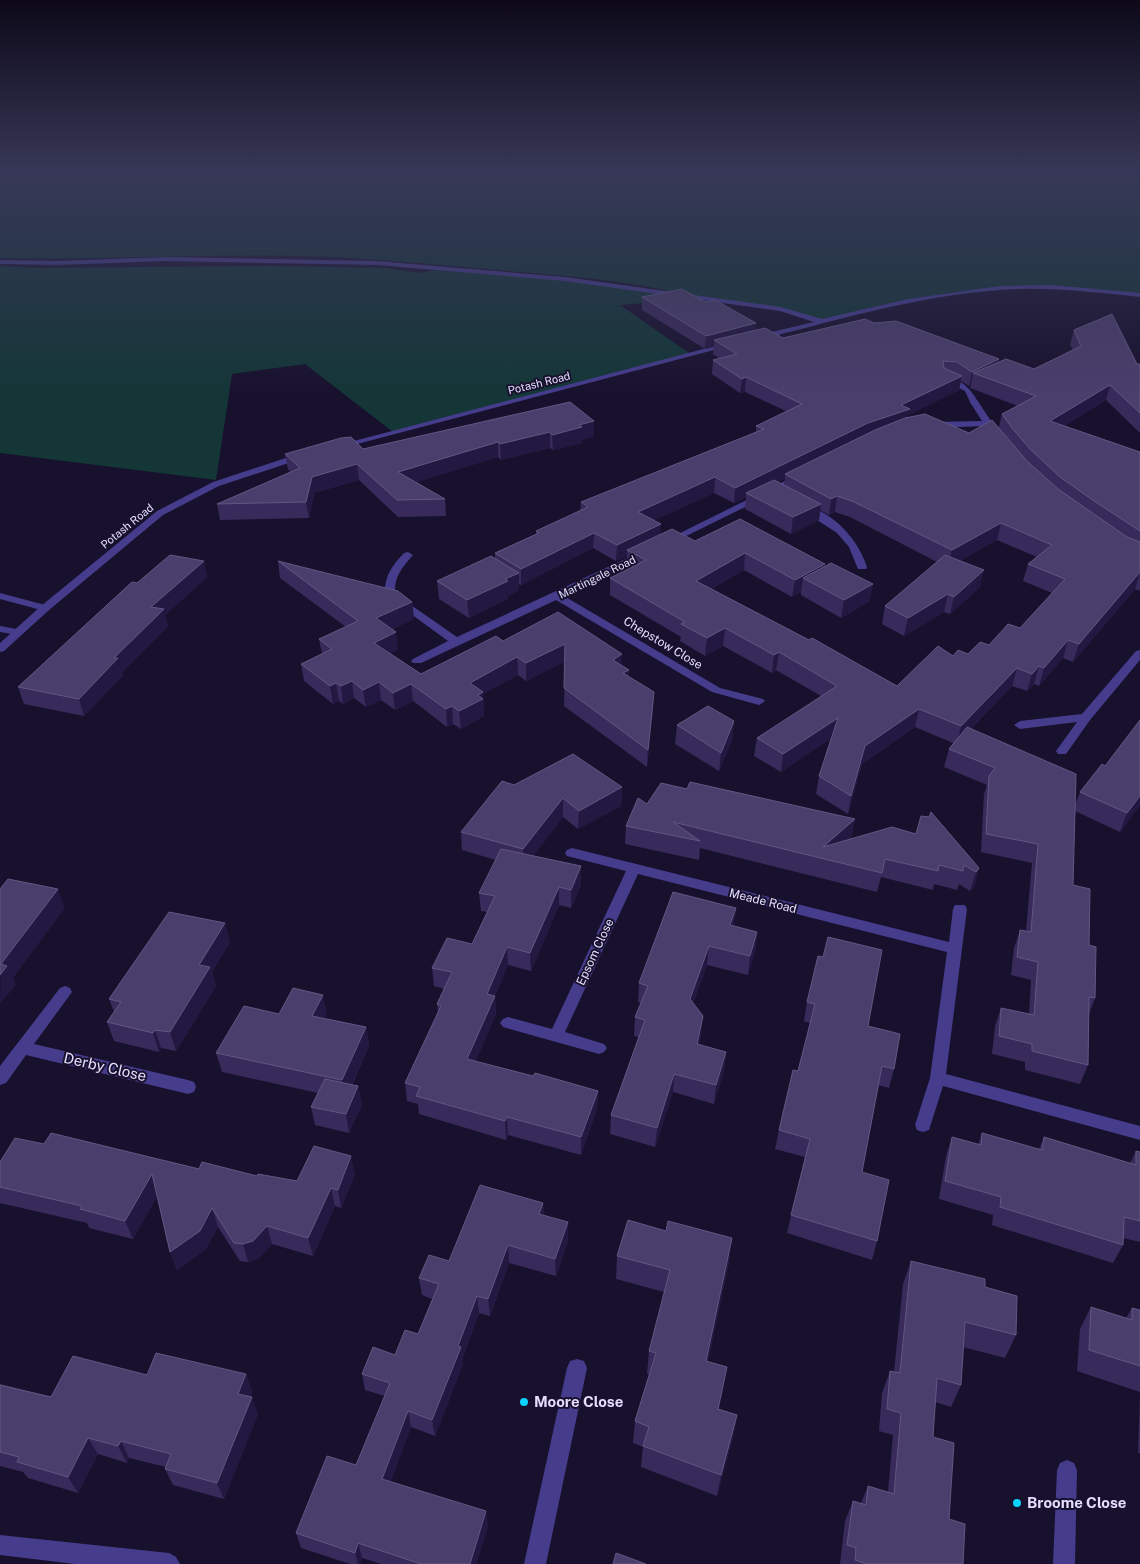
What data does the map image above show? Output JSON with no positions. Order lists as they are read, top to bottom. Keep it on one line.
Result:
{"streets":{"street":["Potash Road","Martingale Road","Chepstow Close","Meade Road","Epsom Close","Derby Close"]},"crossings":[["Martingale Road","Chepstow Close"],["Meade Road","Epsom Close"]],"places":["Moore Close","Broome Close"]}
